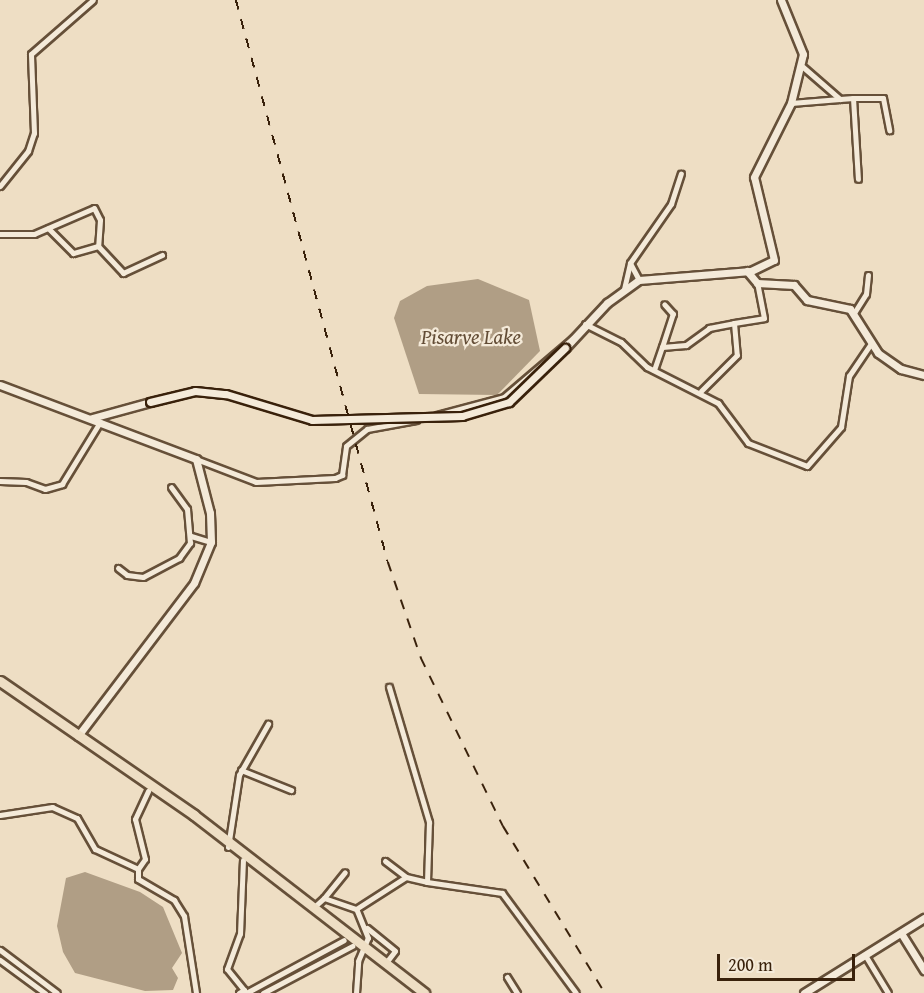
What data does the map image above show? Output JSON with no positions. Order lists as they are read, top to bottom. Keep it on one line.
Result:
{"water":["Pisarve Lake"],"scale_bar":"200 m"}
